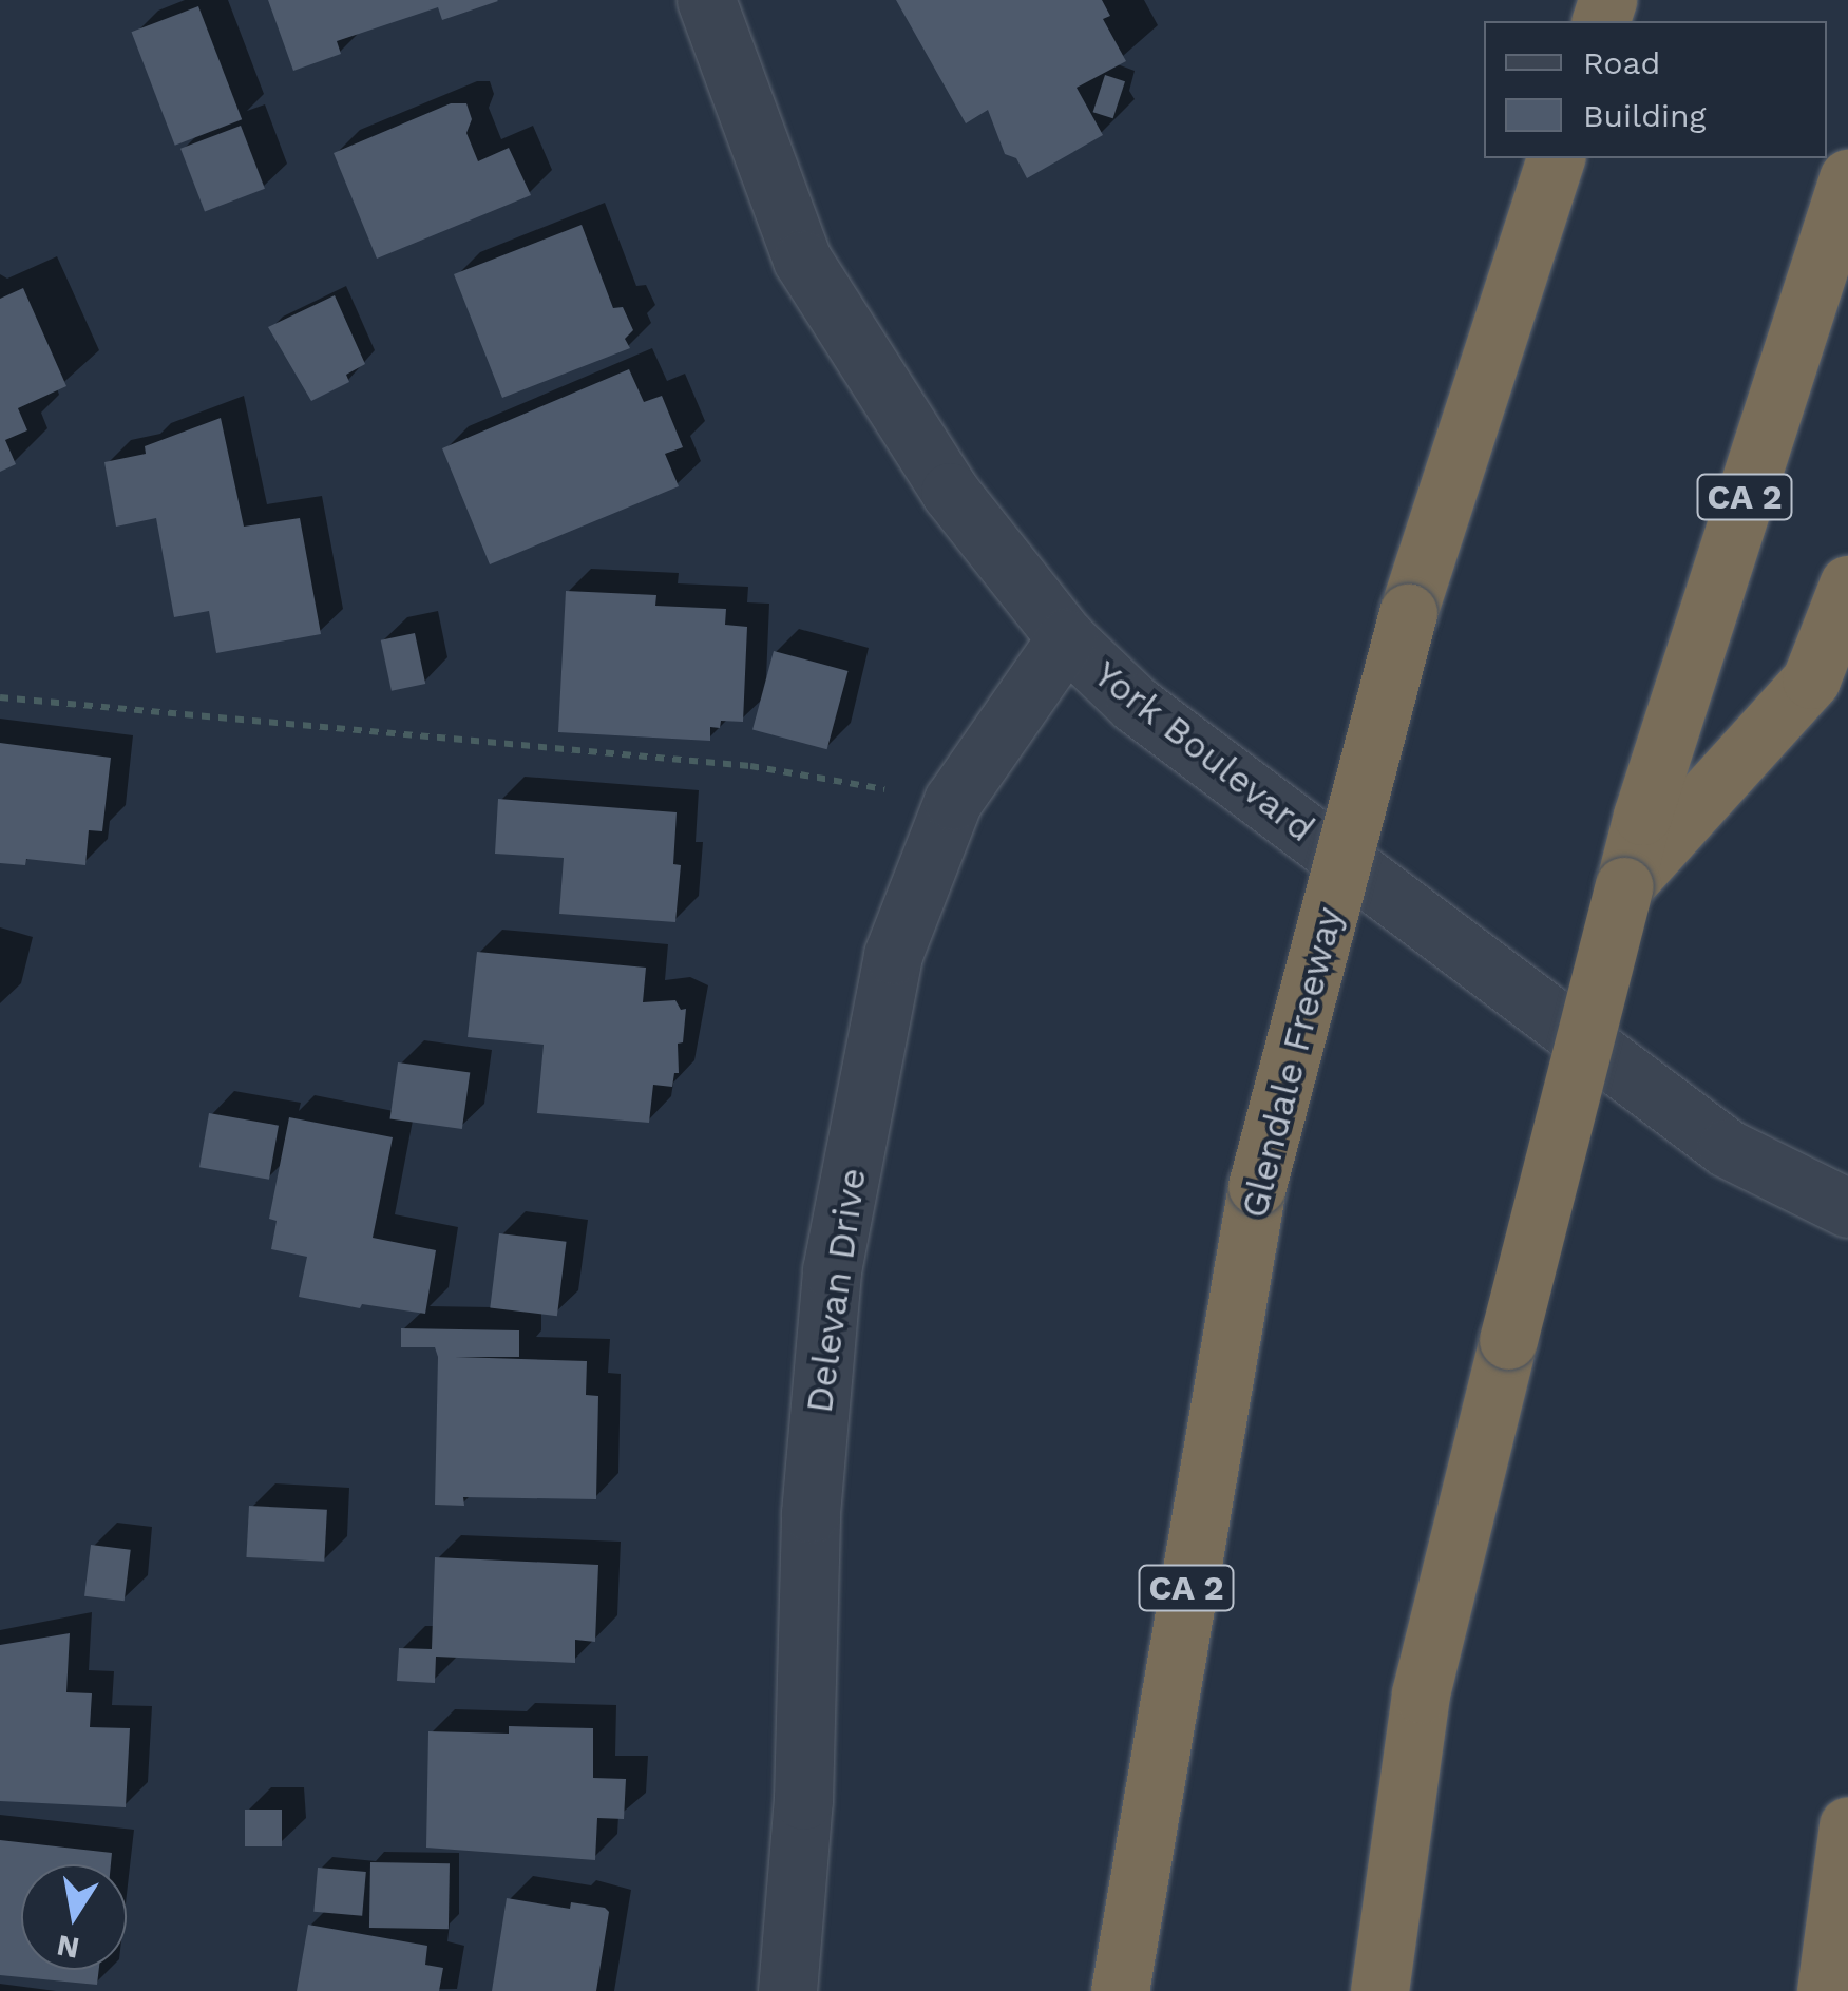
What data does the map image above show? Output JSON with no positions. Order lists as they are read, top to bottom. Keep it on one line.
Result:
{"streets":{"highway":["CA 2","Glendale Freeway"],"street":["York Boulevard","Delevan Drive"]},"crossings":[["York Boulevard","Delevan Drive"]],"legend":["Road","Building"],"north":"bottom"}
